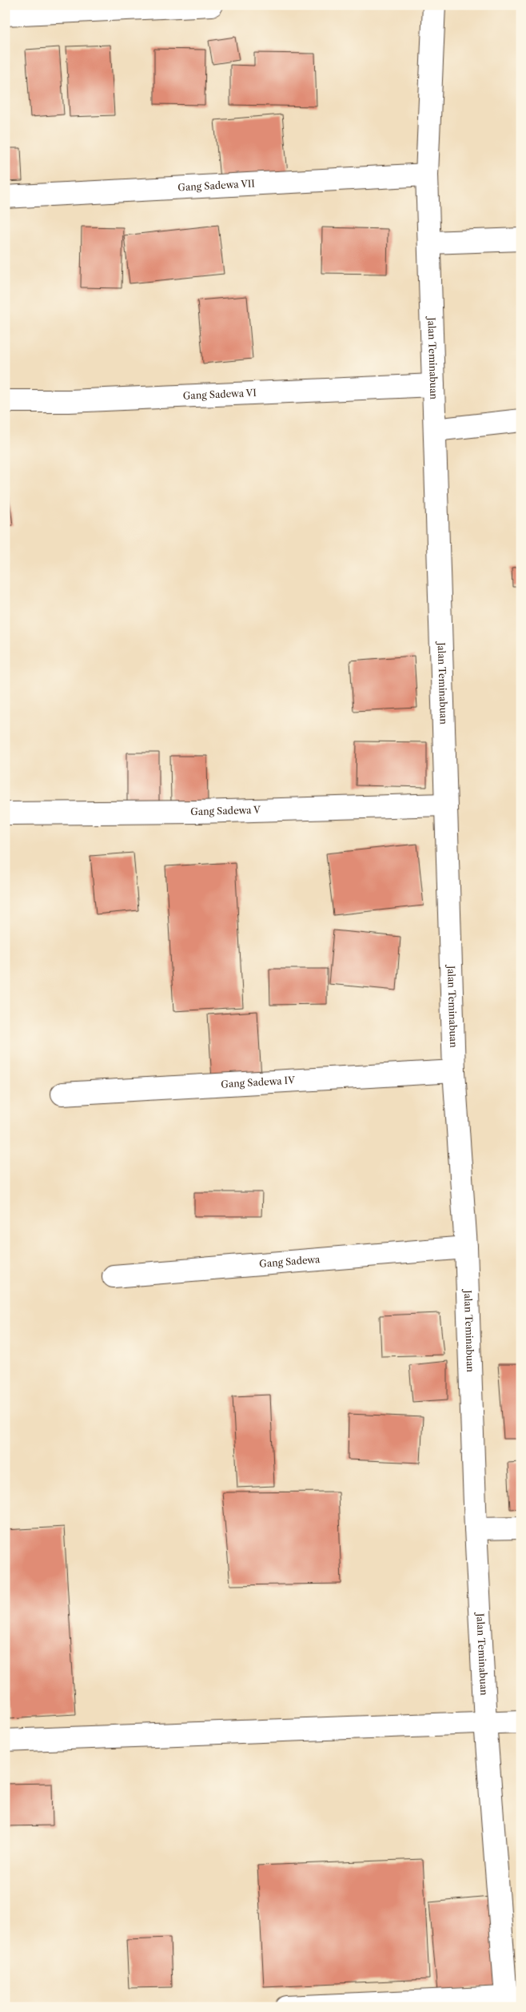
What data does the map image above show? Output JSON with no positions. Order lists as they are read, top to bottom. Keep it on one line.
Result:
{"streets":{"street":["Gang Sadewa VII","Jalan Teminabuan","Gang Sadewa VI","Gang Sadewa V","Gang Sadewa IV","Gang Sadewa"]},"crossings":[["Gang Sadewa VII","Jalan Teminabuan"],["Jalan Teminabuan","Gang Sadewa VI"],["Jalan Teminabuan","Gang Sadewa V"],["Jalan Teminabuan","Gang Sadewa IV"],["Jalan Teminabuan","Gang Sadewa"]]}
